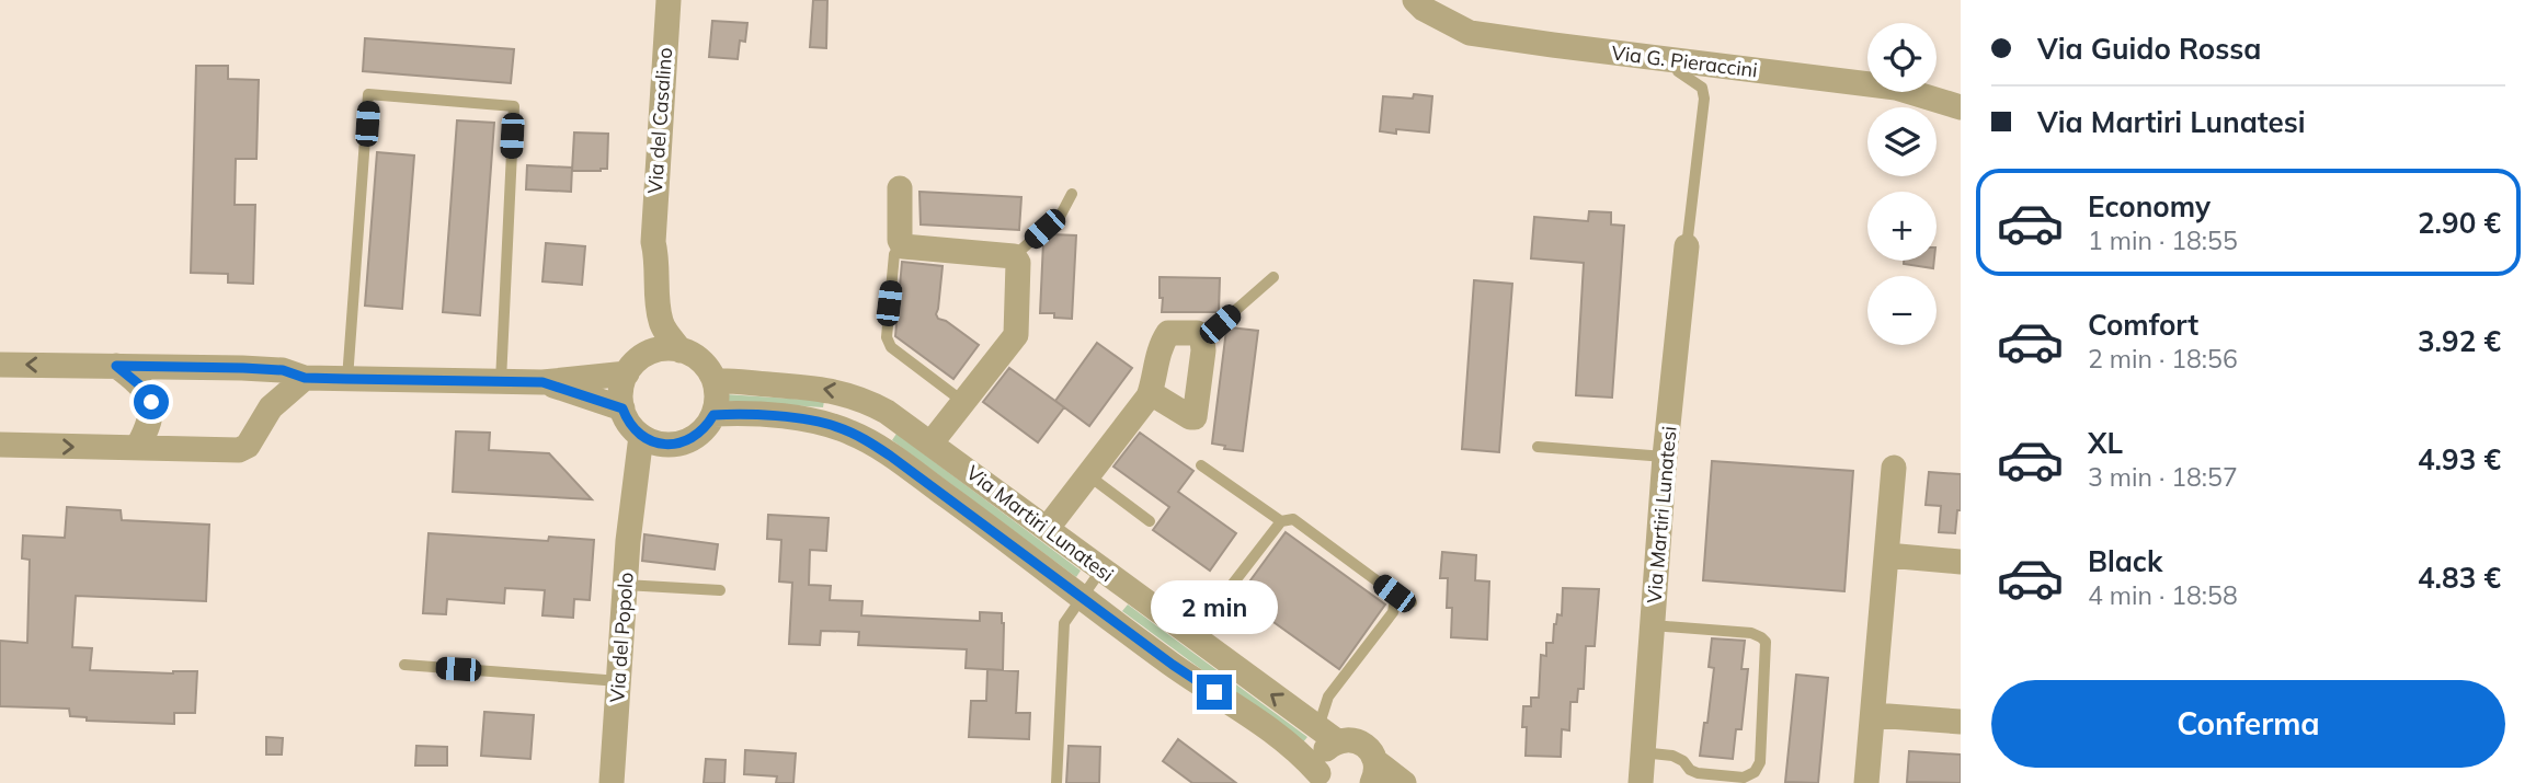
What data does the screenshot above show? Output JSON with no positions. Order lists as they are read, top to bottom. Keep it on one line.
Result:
{"streets":{"street":["Via G. Pieraccini","Via del Casalino","Via Martiri Lunatesi","Via del Popolo"]},"crossings":[["Via del Casalino","Via Martiri Lunatesi"],["Via del Casalino","Via del Popolo"],["Via Martiri Lunatesi","Via del Popolo"]],"page":{"banner":["Via Guido Rossa","Via Martiri Lunatesi"],"map_buttons":["+","−"],"list":[{"name":"Economy","note":"1 min · 18:55","value":"2.90 €"},{"name":"Comfort","note":"2 min · 18:56","value":"3.92 €"},{"name":"XL","note":"3 min · 18:57","value":"4.93 €"},{"name":"Black","note":"4 min · 18:58","value":"4.83 €"}],"bubble":"2 min","buttons":"Conferma"}}
